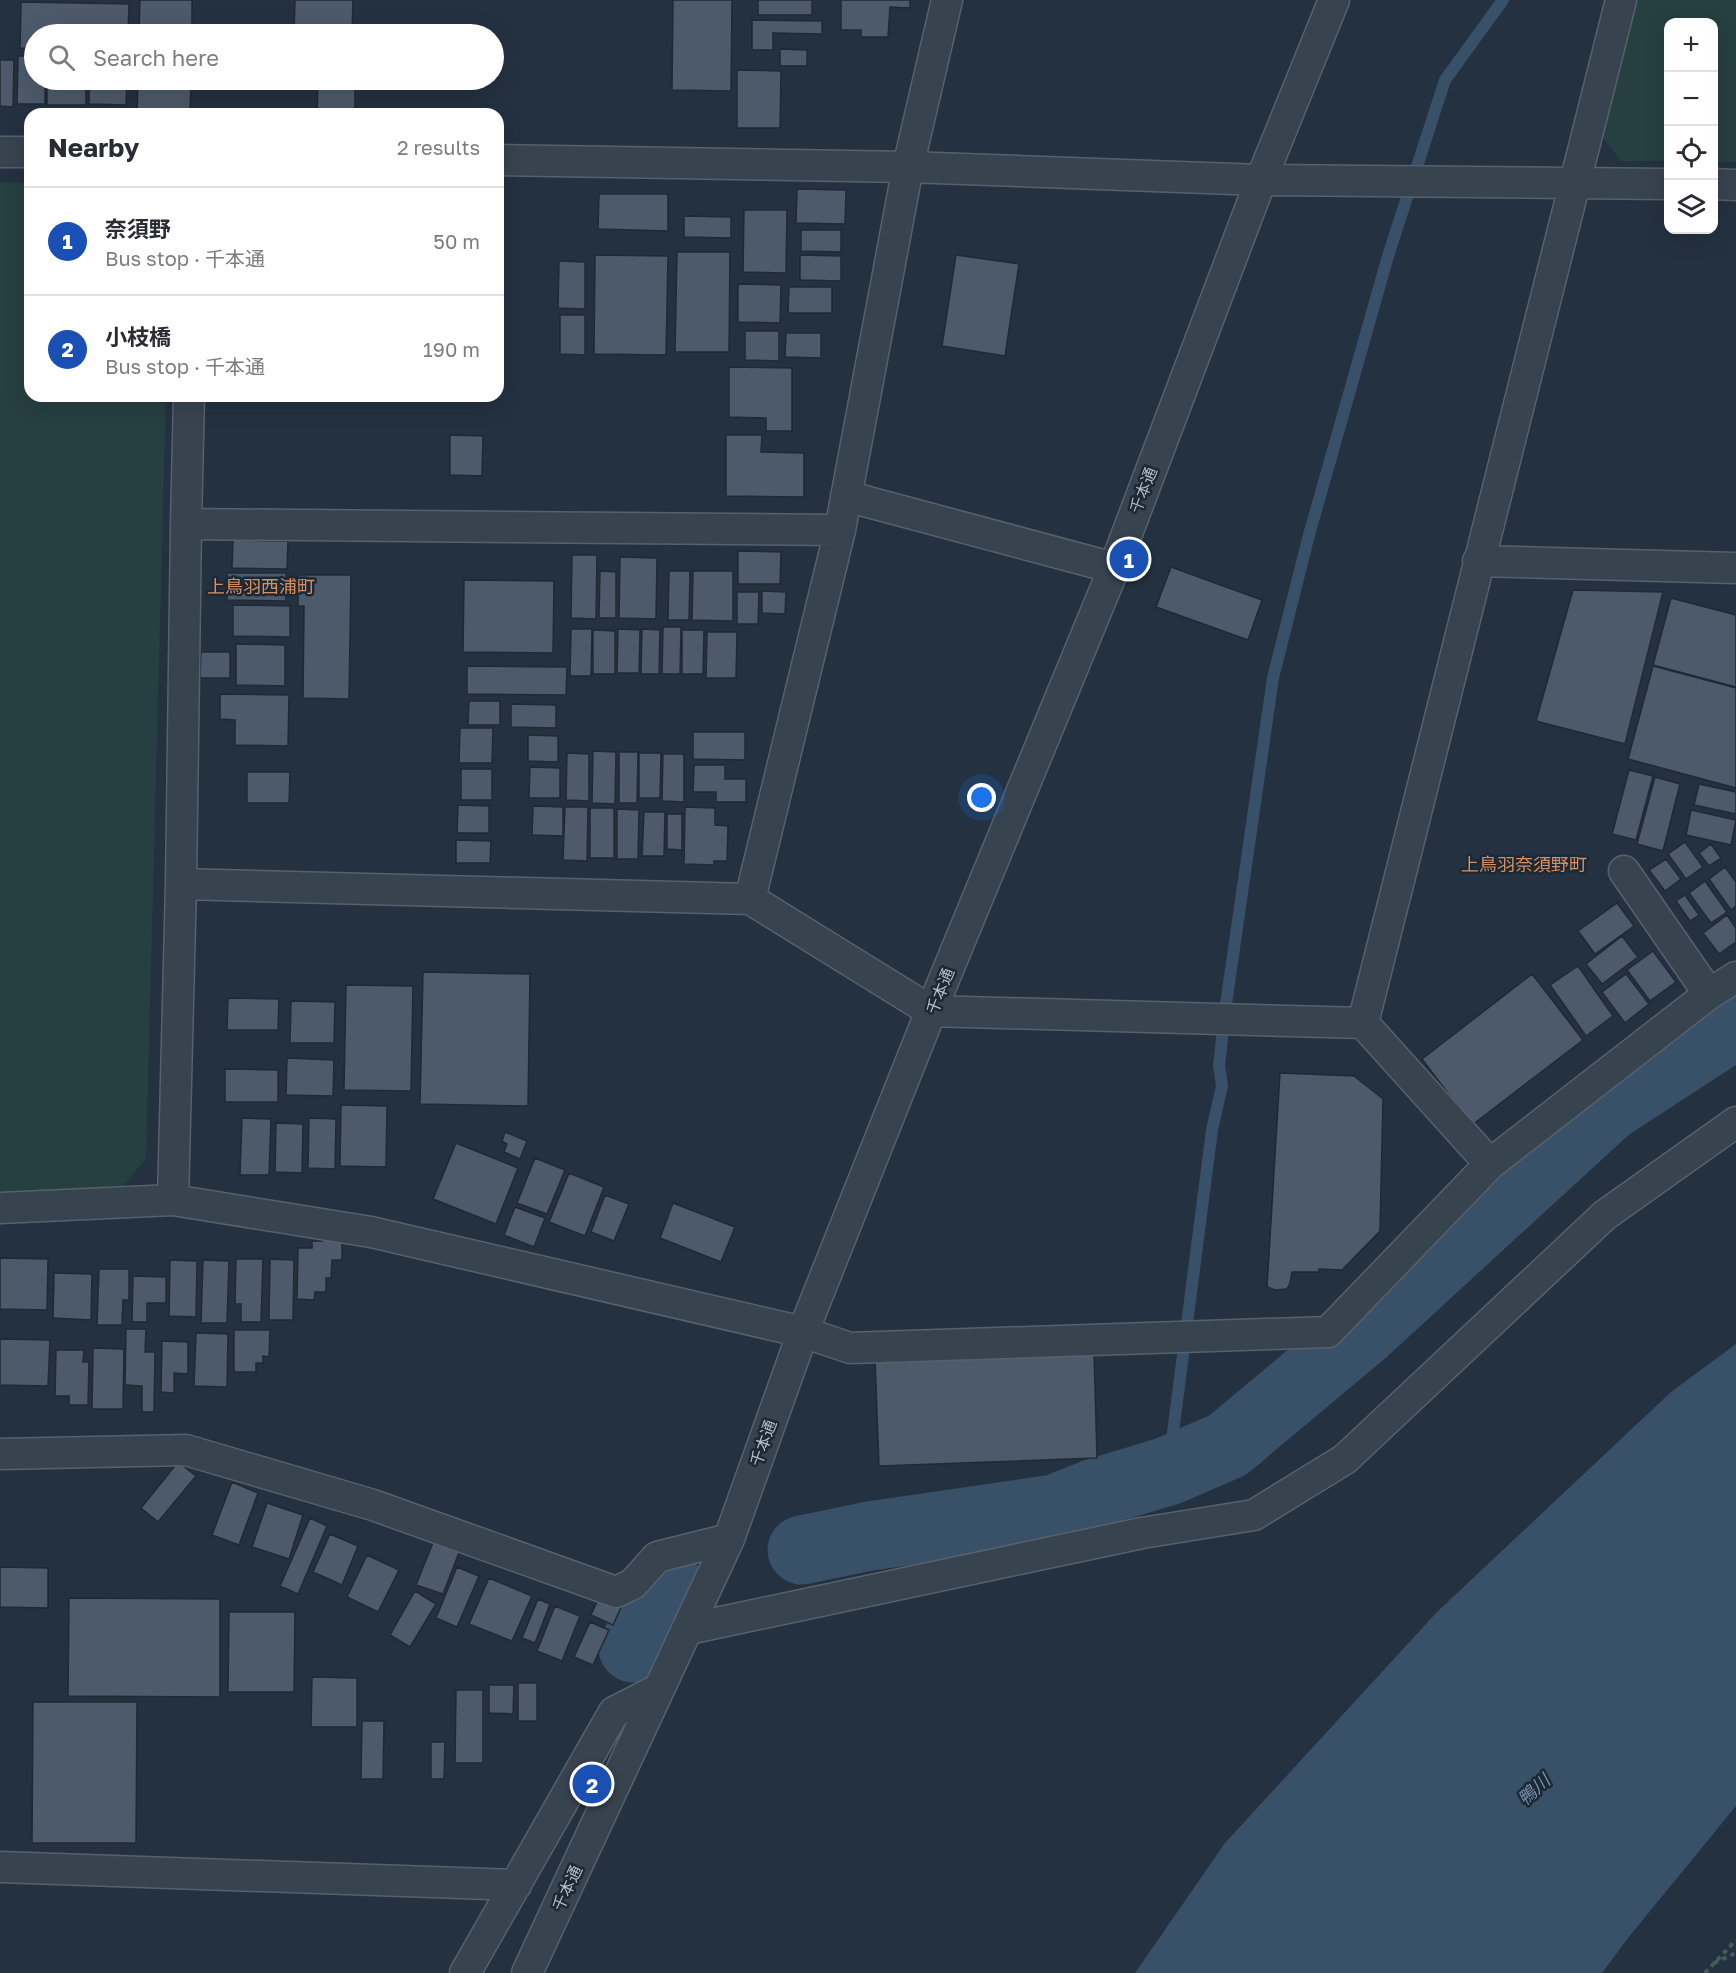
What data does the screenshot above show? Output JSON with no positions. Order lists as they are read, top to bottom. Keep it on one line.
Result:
{"streets":{"street":["千本通"]},"districts":["上鳥羽西浦町","上鳥羽奈須野町"],"water":["鴨川"],"page":{"map_buttons":["+","−"],"search":"Search here","heading":["Nearby","2 results"],"list":[{"mark":"1","name":"奈須野","note":"Bus stop · 千本通","value":"50 m"},{"mark":"2","name":"小枝橋","note":"Bus stop · 千本通","value":"190 m"}],"pins":["1","2"]}}
